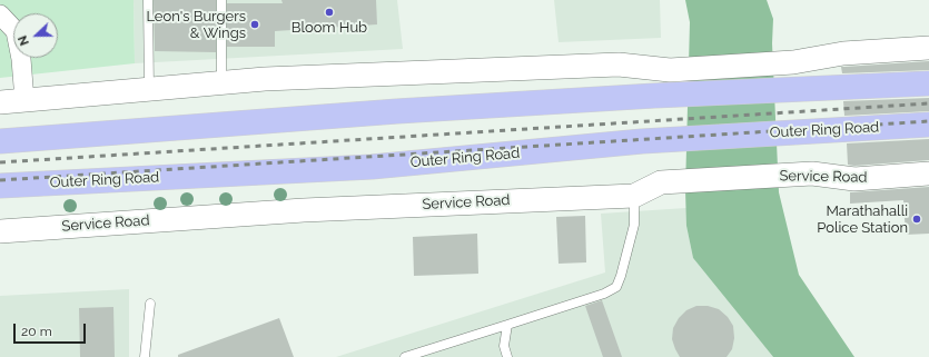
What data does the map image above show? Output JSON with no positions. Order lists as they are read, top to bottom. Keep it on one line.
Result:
{"streets":{"highway":["Outer Ring Road"],"street":["Service Road"]},"places":["Bloom Hub","Leon's Burgers & Wings","Marathahalli Police Station"],"scale_bar":"20 m","north":"left"}
